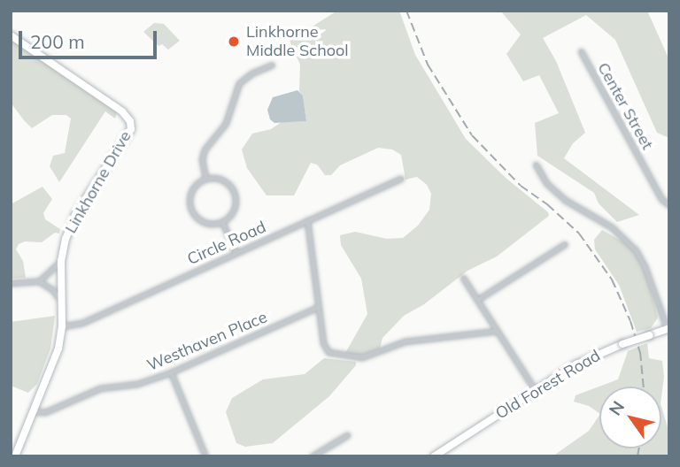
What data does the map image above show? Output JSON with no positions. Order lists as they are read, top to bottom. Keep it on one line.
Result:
{"streets":{"main road":["Linkhorne Drive","Old Forest Road"],"street":["Center Street","Circle Road","Westhaven Place"]},"crossings":[["Linkhorne Drive","Circle Road"],["Linkhorne Drive","Westhaven Place"]],"places":["Linkhorne Middle School"],"scale_bar":"200 m","north":"top left"}
